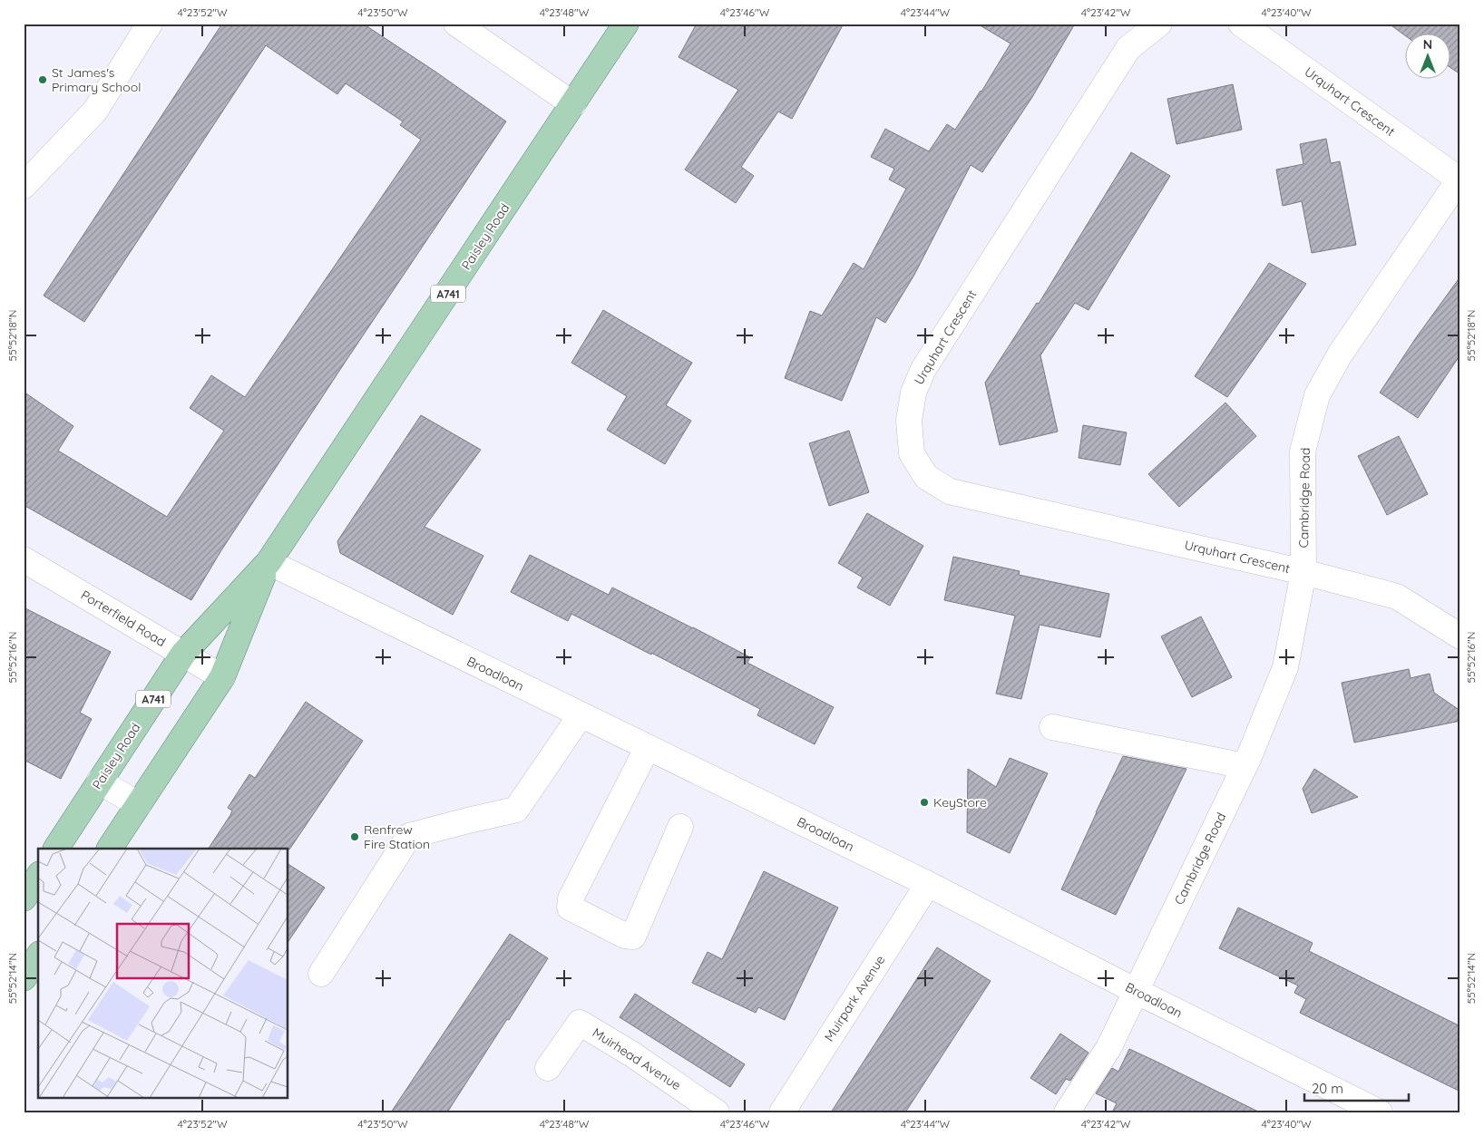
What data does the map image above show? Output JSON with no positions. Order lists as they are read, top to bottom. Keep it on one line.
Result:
{"streets":{"main road":["Paisley Road","A741"],"street":["Urquhart Crescent","Cambridge Road","Porterfield Road","Broadloan","Muirpark Avenue","Muirhead Avenue"]},"crossings":[["Urquhart Crescent","Cambridge Road"],["Paisley Road","Porterfield Road"],["Paisley Road","Broadloan"],["Cambridge Road","Broadloan"],["Broadloan","Muirpark Avenue"]],"places":["St James's Primary School","KeyStore","Renfrew Fire Station"],"scale_bar":"20 m","north":"top","coordinates":["4°23'52\"W","4°23'50\"W","4°23'48\"W","4°23'46\"W","4°23'44\"W","4°23'42\"W","4°23'40\"W","55°52'18\"N","55°52'16\"N","55°52'14\"N"]}
